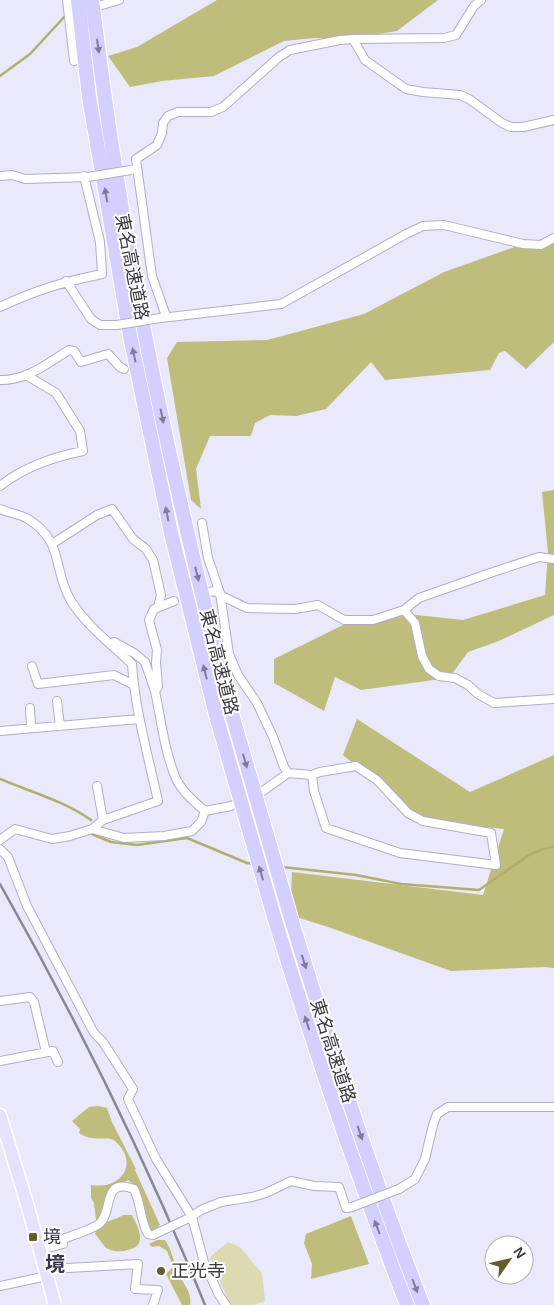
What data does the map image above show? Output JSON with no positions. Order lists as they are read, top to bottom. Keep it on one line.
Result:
{"streets":{"highway":["東名高速道路"]},"districts":["境"],"places":{"transit":["境"],"other":["正光寺"]},"north":"top right"}
